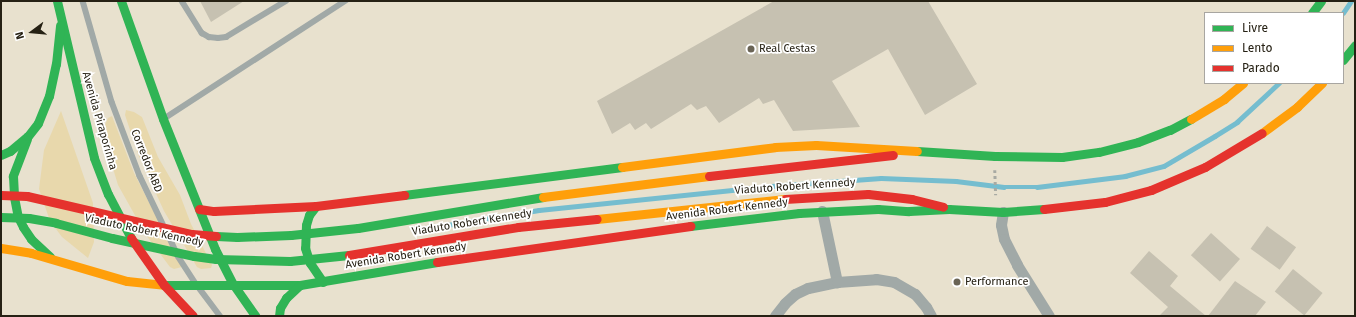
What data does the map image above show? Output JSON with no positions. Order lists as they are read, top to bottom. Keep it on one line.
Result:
{"streets":{"main road":["Avenida Piraporinha","Viaduto Robert Kennedy","Avenida Robert Kennedy"],"lane":["Corredor ABD"]},"crossings":[["Avenida Piraporinha","Avenida Robert Kennedy"],["Corredor ABD","Avenida Robert Kennedy"],["Viaduto Robert Kennedy","Avenida Robert Kennedy"]],"places":["Real Cestas","Performance"],"legend":["Livre","Lento","Parado"],"north":"left"}
